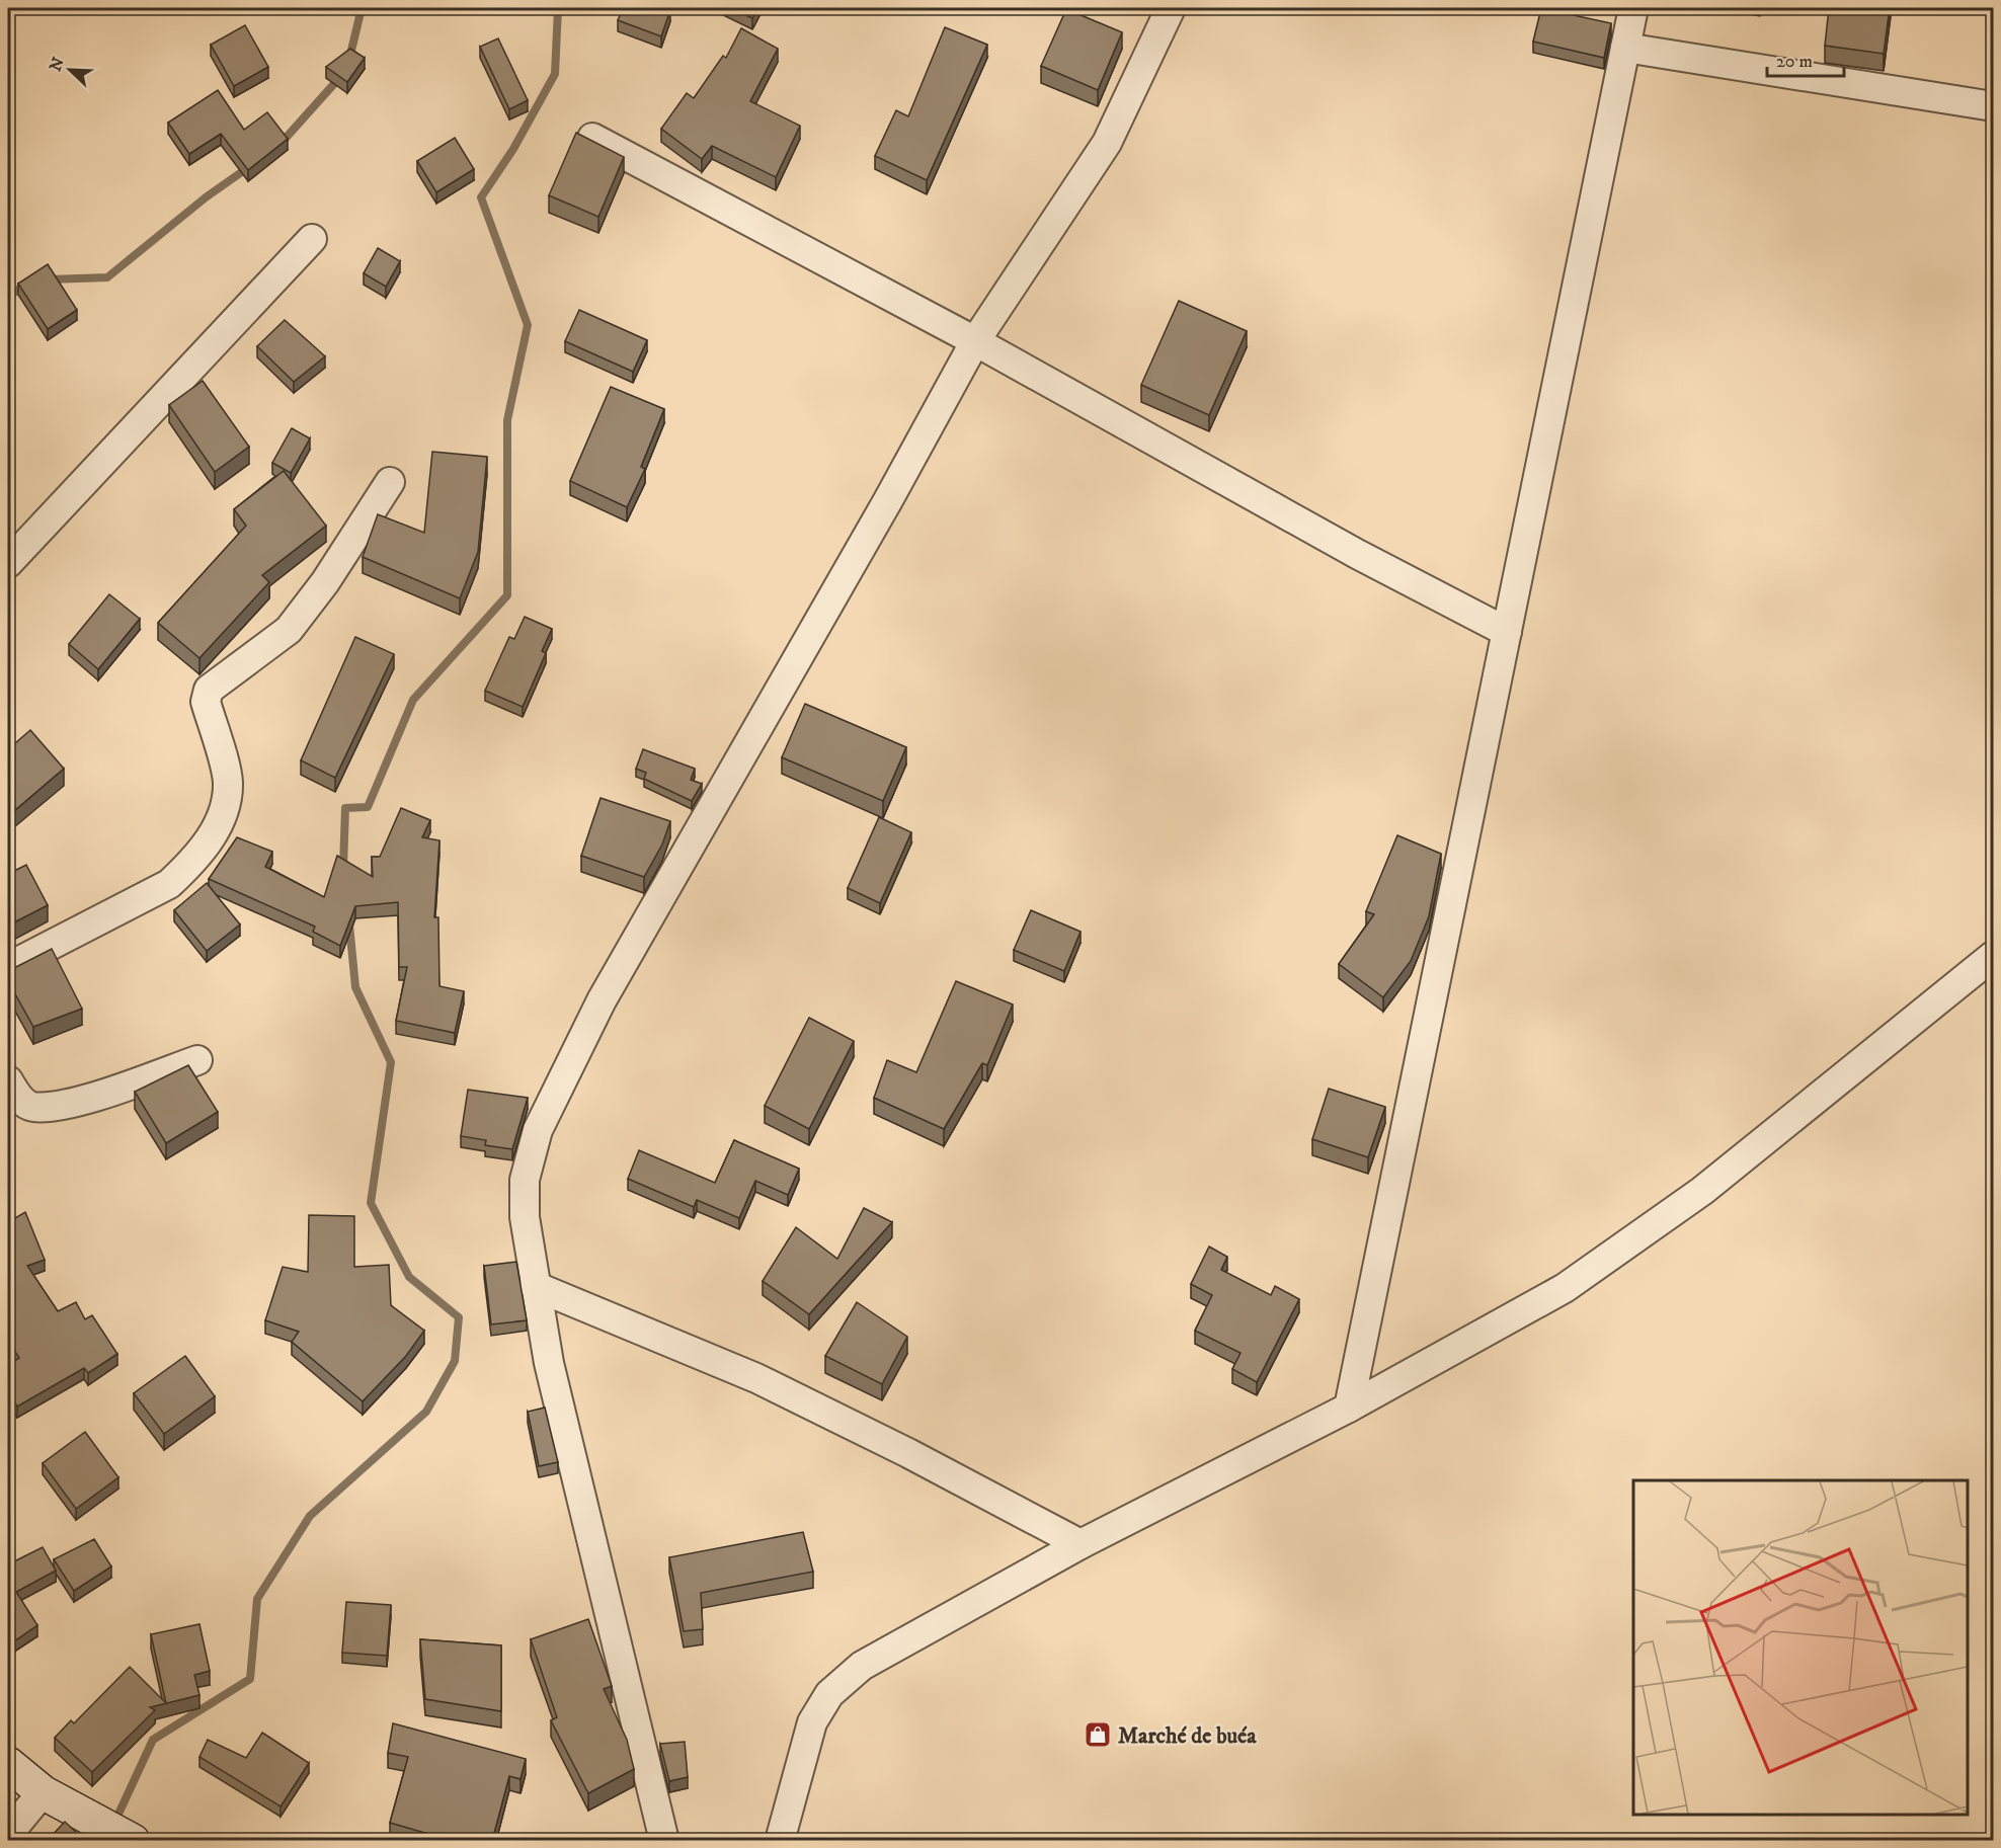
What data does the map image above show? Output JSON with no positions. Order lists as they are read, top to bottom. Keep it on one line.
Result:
{"places":{"shop":["Marché de buéa"]},"scale_bar":"20 m","north":"top left"}
